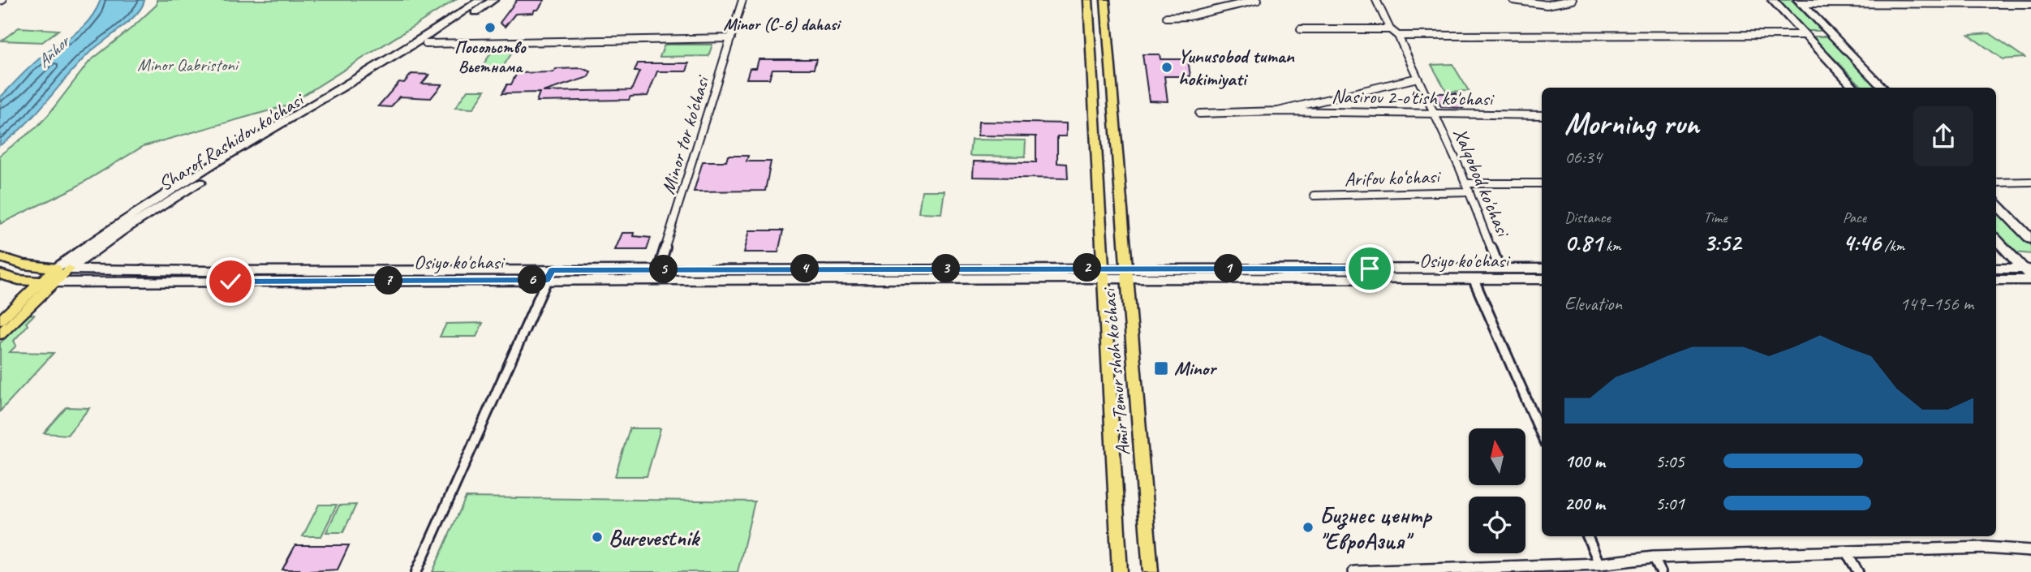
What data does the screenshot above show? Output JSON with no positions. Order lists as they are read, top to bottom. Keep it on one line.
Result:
{"streets":{"main road":["Sharof Rashidov ko'chasi","Osiyo ko'chasi","Amir Temur shoh ko'chasi"],"street":["Nasirov 2-o'tish ko'chasi","Minor tor ko'chasi","Arifov ko‘chasi","Xalqobod ko'chasi"]},"crossings":[["Nasirov 2-o'tish ko'chasi","Xalqobod ko'chasi"],["Minor tor ko'chasi","Osiyo ko'chasi"],["Sharof Rashidov ko'chasi","Osiyo ko'chasi"],["Arifov ko‘chasi","Xalqobod ko'chasi"],["Xalqobod ko'chasi","Osiyo ko'chasi"],["Osiyo ko'chasi","Amir Temur shoh ko'chasi"]],"districts":["Minor (C-6) dahasi"],"water":["Anhor"],"parks":["Minor Qabristoni"],"places":{"other":["Посольство Вьетнама","Yunusobod tuman hokimiyati","Бизнес центр \"ЕвроАзия\"","Burevestnik"],"transit":["Minor"]},"north":"top","page":{"heading":["Morning run","06:34"],"stats":[["Distance","0.81 km"],["Time","3:52"],["Pace","4:46 /km"]],"pins":["2","1","3","4","5","6","7"],"chart":["Elevation","149–156 m"],"list":[{"name":"100 m","note":"5:05"},{"name":"200 m","note":"5:01"}]}}
